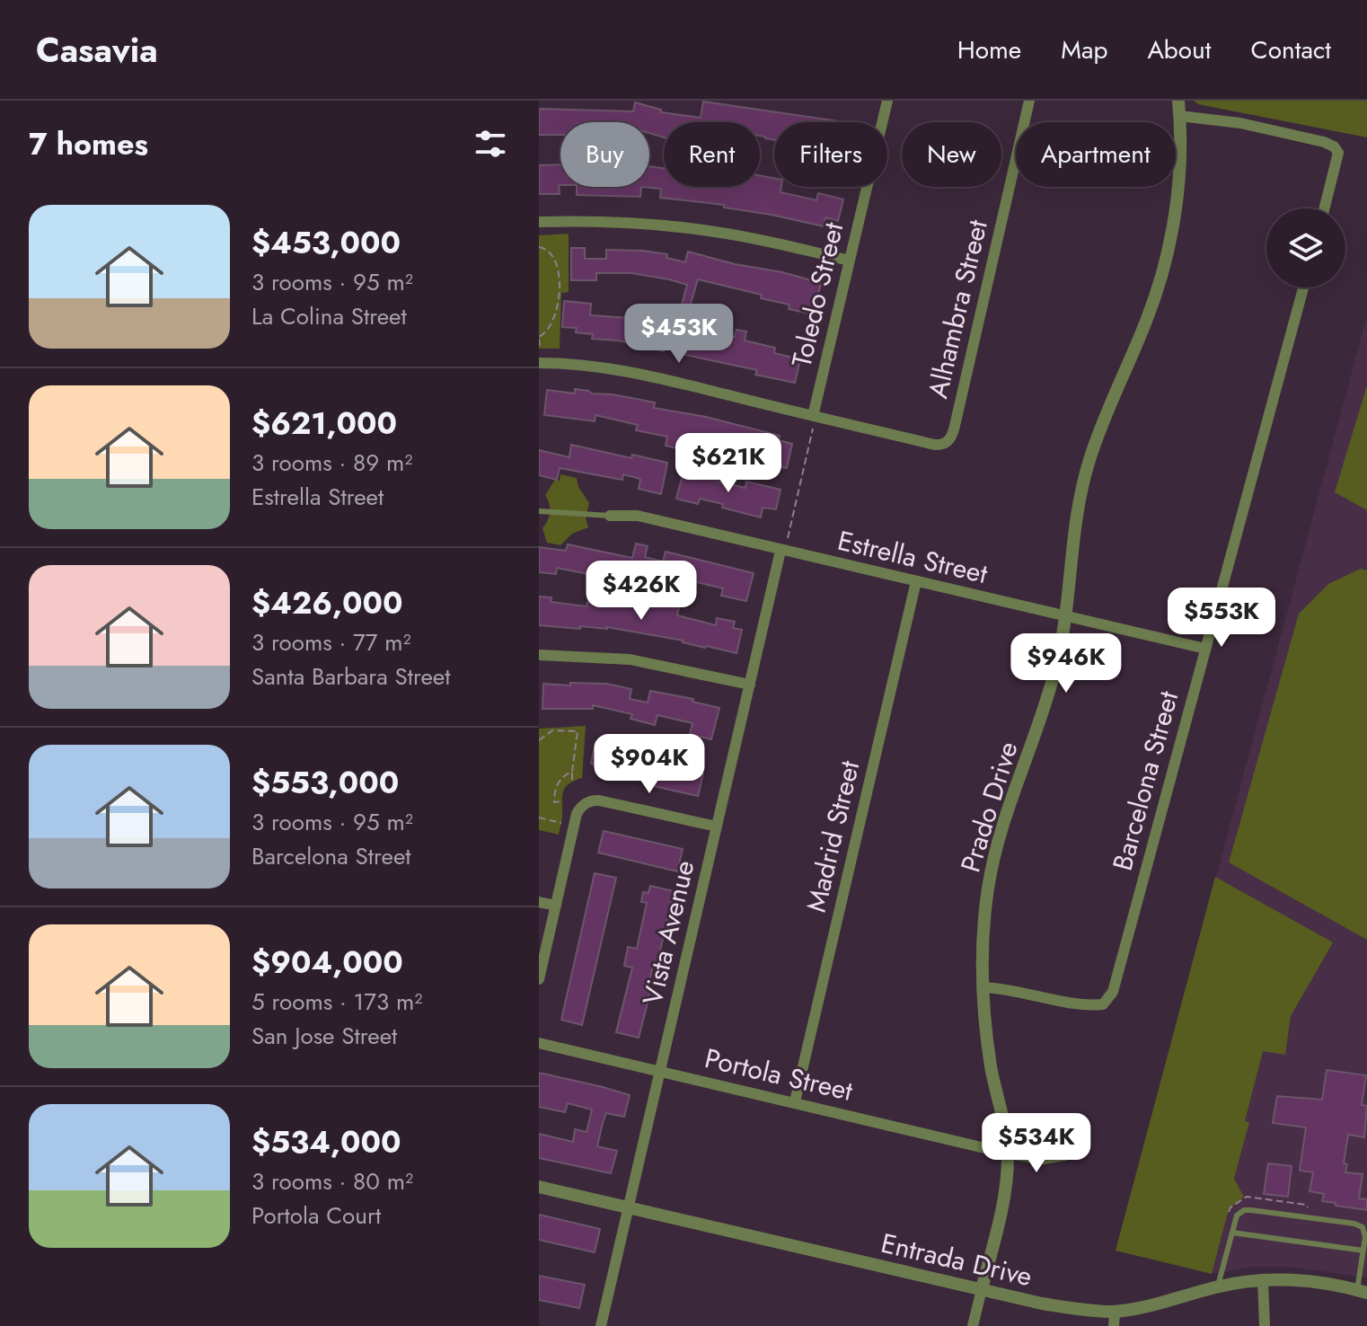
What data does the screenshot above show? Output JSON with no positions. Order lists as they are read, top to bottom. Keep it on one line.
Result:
{"streets":{"street":["Toledo Street","Alhambra Street","Estrella Street","Barcelona Street","Prado Drive","Madrid Street","Vista Avenue","Portola Street","Entrada Drive"]},"crossings":[["Toledo Street","Alhambra Street"],["Estrella Street","Barcelona Street"],["Estrella Street","Prado Drive"],["Estrella Street","Madrid Street"],["Estrella Street","Vista Avenue"],["Barcelona Street","Prado Drive"],["Prado Drive","Portola Street"],["Prado Drive","Entrada Drive"],["Madrid Street","Portola Street"],["Vista Avenue","Portola Street"],["Vista Avenue","Entrada Drive"]],"page":{"header":"Casavia","nav":["Home","Map","About","Contact"],"heading":"7 homes","chip":["Buy","Rent","Filters","New","Apartment"],"list":[{"name":"$453,000","note":"3 rooms · 95 m² · La Colina Street"},{"name":"$621,000","note":"3 rooms · 89 m² · Estrella Street"},{"name":"$426,000","note":"3 rooms · 77 m² · Santa Barbara Street"},{"name":"$553,000","note":"3 rooms · 95 m² · Barcelona Street"},{"name":"$904,000","note":"5 rooms · 173 m² · San Jose Street"},{"name":"$534,000","note":"3 rooms · 80 m² · Portola Court"}],"price":["$453K","$621K","$426K","$553K","$946K","$904K","$534K"]}}
